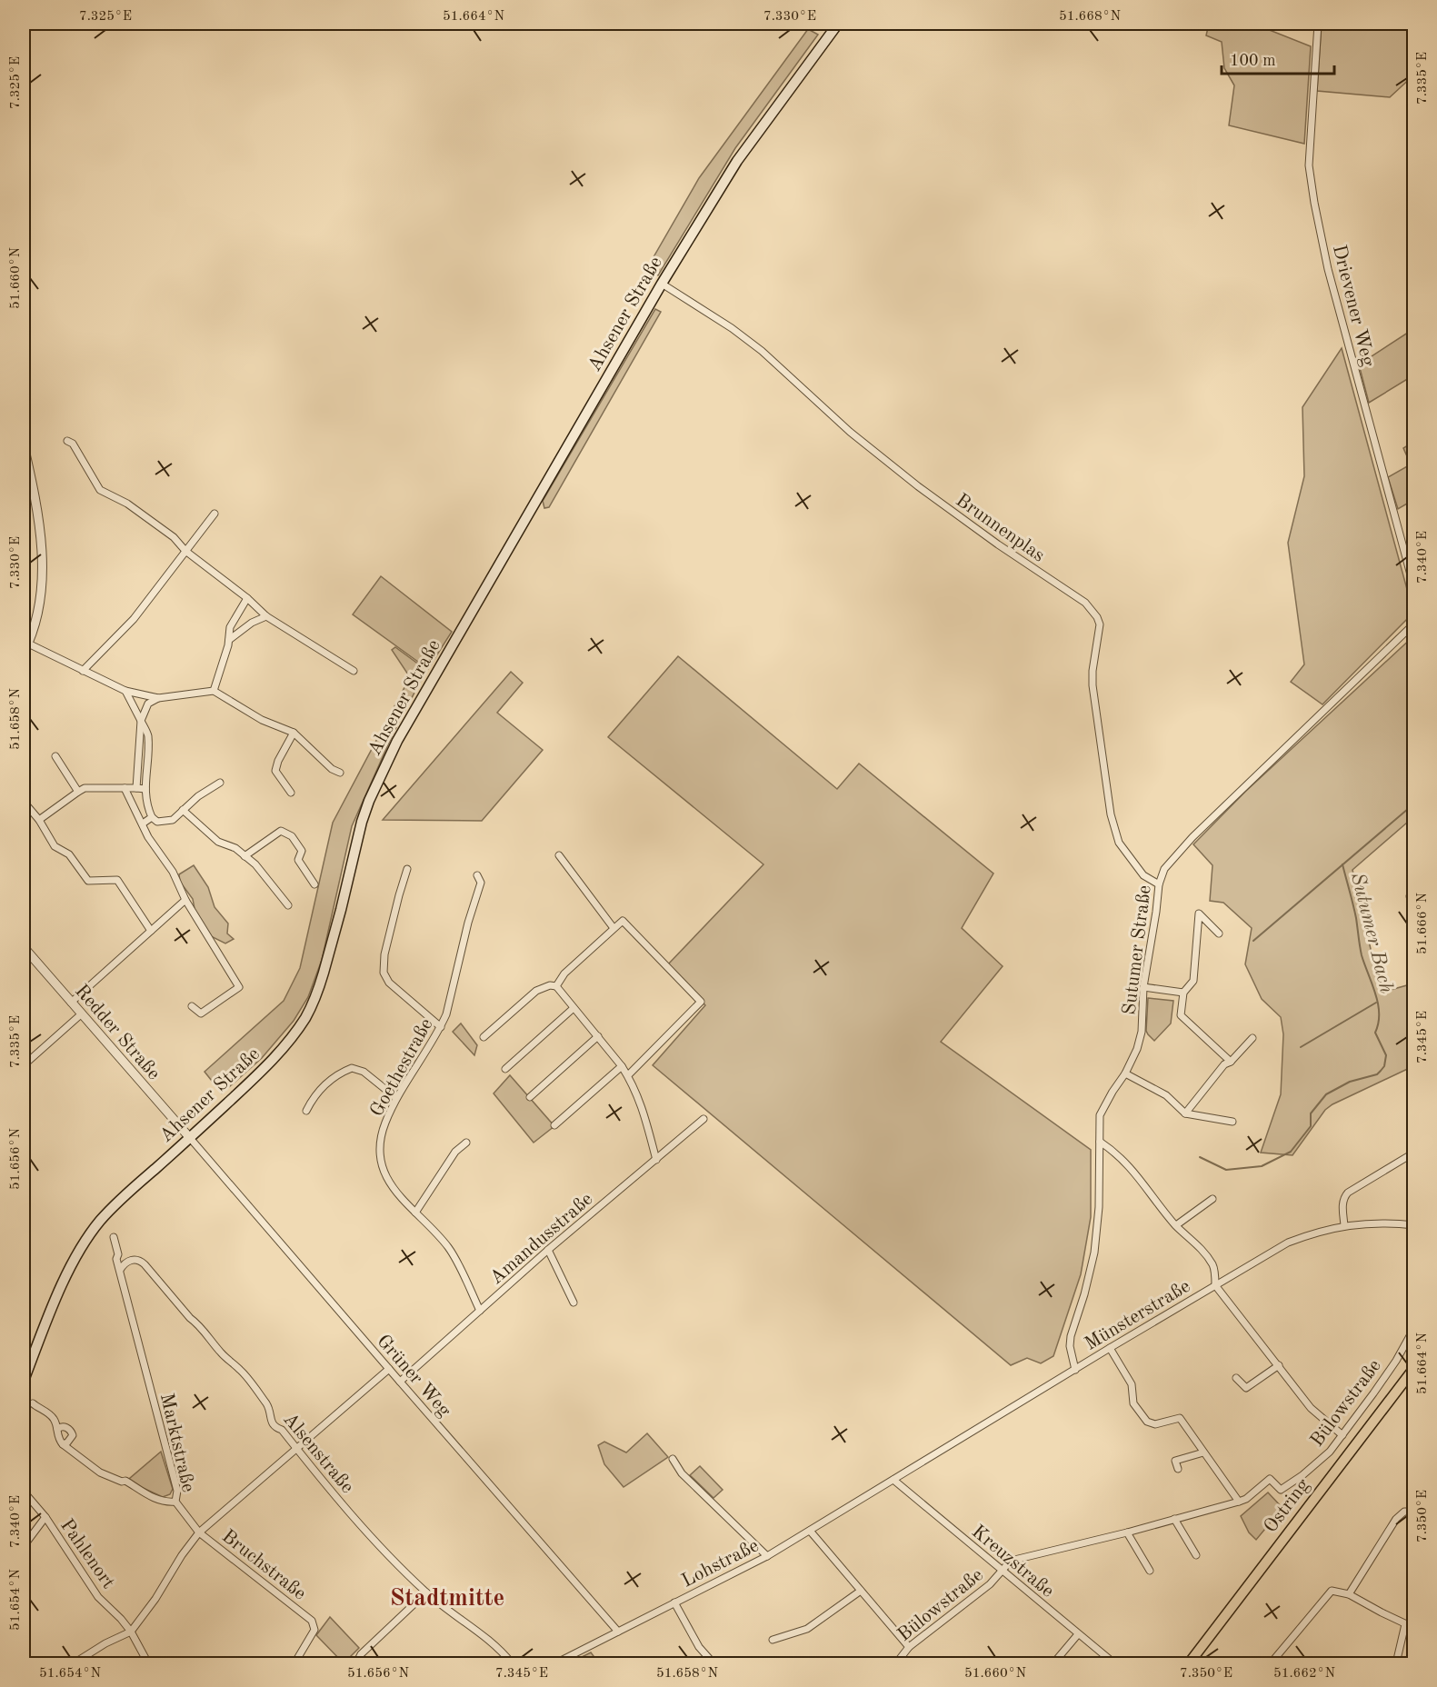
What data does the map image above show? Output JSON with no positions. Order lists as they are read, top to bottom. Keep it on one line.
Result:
{"streets":{"main road":["Ahsener Straße","Ostring"],"street":["Drievener Weg","Brunnenplas","Sutumer Straße","Redder Straße","Goethestraße","Amandusstraße","Münsterstraße","Grüner Weg","Bülowstraße","Marktstraße","Alsenstraße","Pahlenort","Kreuzstraße","Lohstraße","Bruchstraße"]},"crossings":[["Ahsener Straße","Brunnenplas"],["Ahsener Straße","Redder Straße"],["Ahsener Straße","Grüner Weg"],["Brunnenplas","Sutumer Straße"],["Sutumer Straße","Münsterstraße"],["Redder Straße","Grüner Weg"],["Goethestraße","Amandusstraße"],["Amandusstraße","Grüner Weg"],["Münsterstraße","Kreuzstraße"],["Münsterstraße","Lohstraße"],["Grüner Weg","Lohstraße"],["Bülowstraße","Kreuzstraße"],["Marktstraße","Alsenstraße"],["Marktstraße","Bruchstraße"],["Kreuzstraße","Lohstraße"]],"districts":["Stadtmitte"],"water":["Sutumer Bach"],"scale_bar":"100 m","coordinates":["7.325°E","51.664°N","7.330°E","51.668°N","7.335°E","51.660°N","7.340°E","51.658°N","51.666°N","7.345°E","51.656°N","7.350°E","51.654°N","51.662°N"]}
